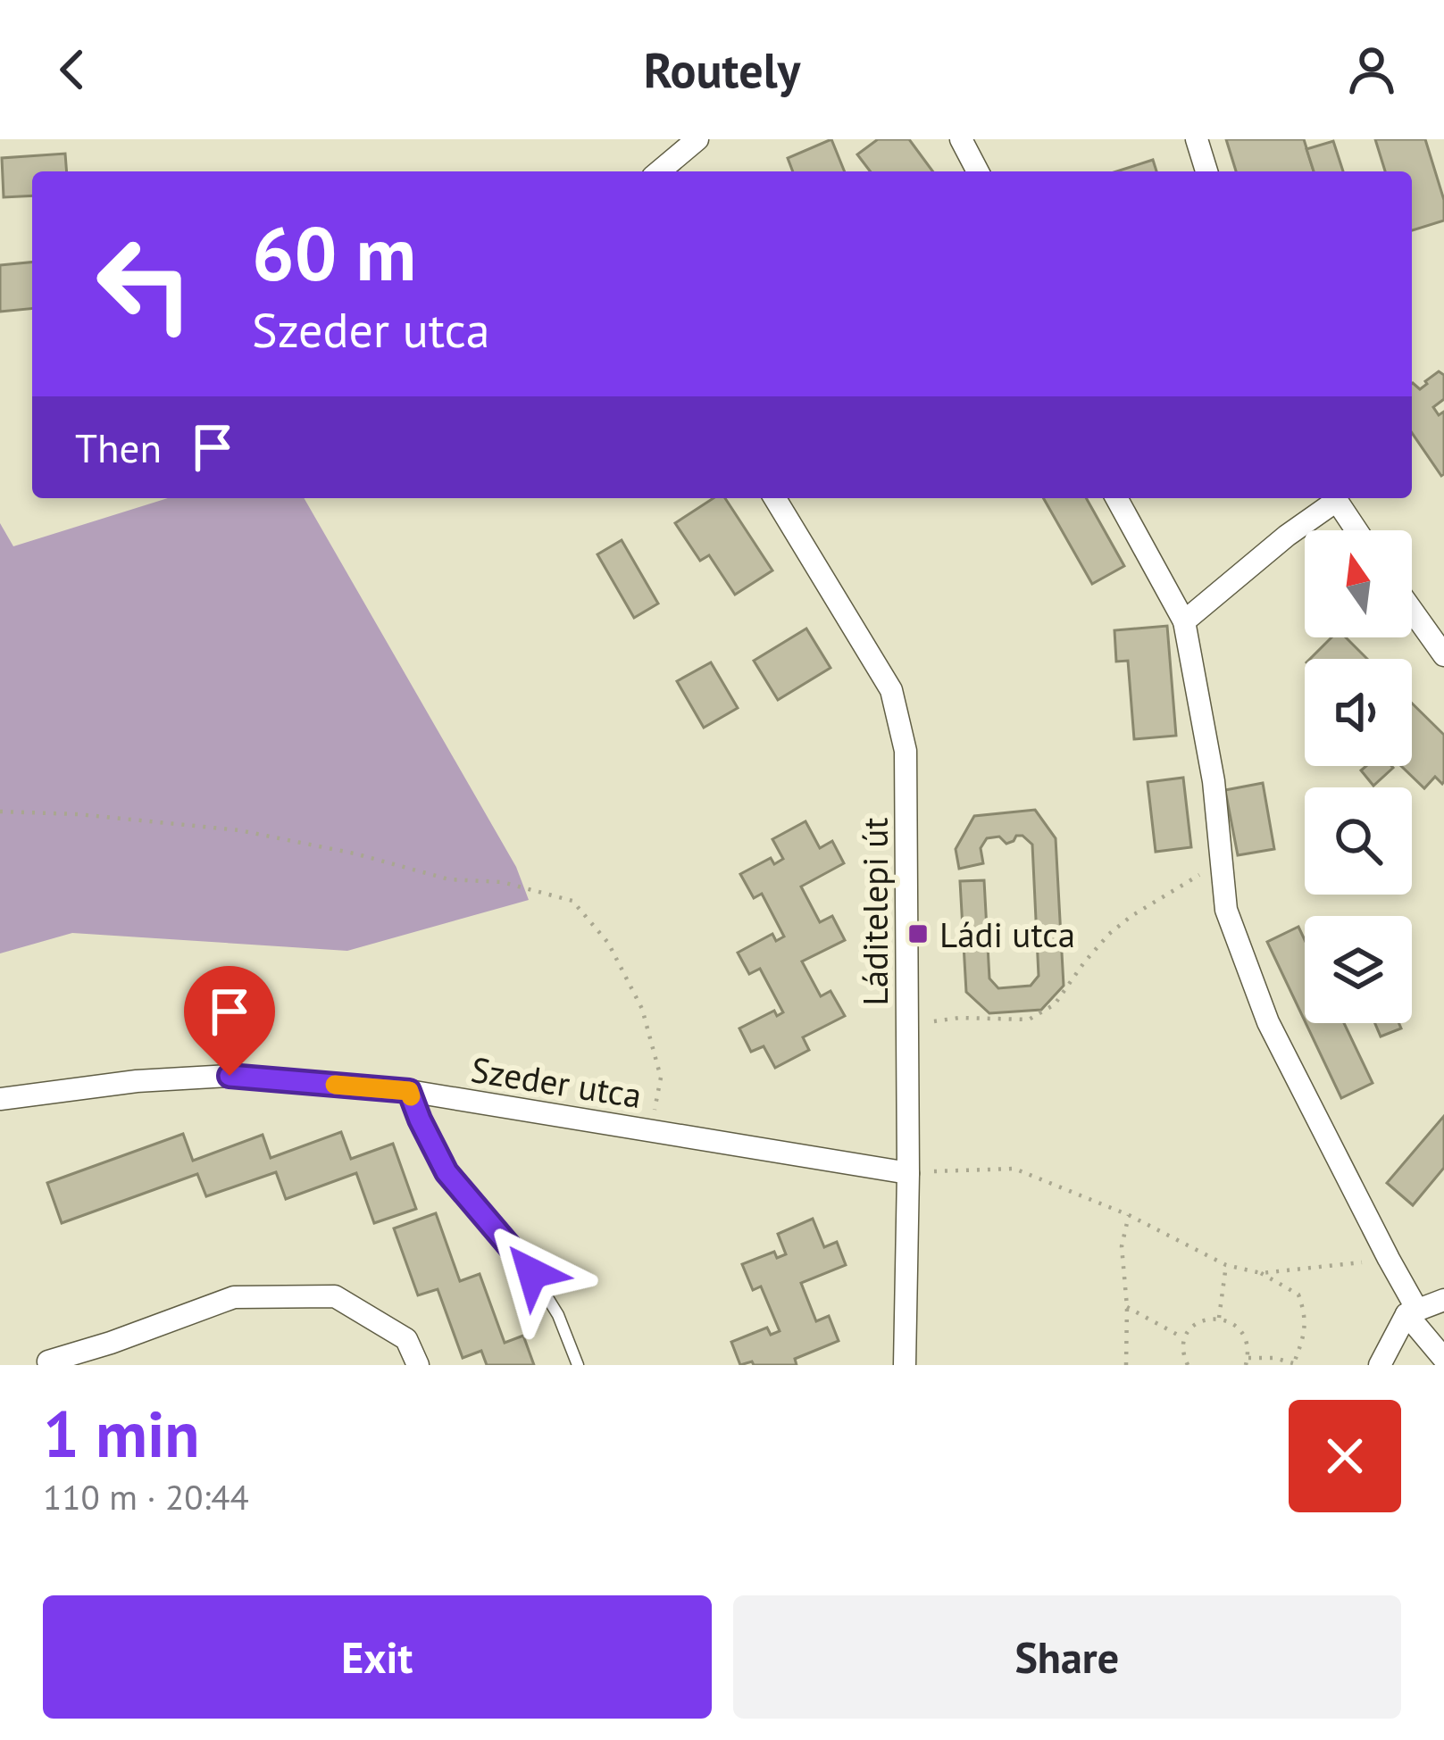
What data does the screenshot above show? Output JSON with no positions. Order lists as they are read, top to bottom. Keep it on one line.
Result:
{"streets":{"street":["Láditelepi út","Szeder utca"]},"crossings":[["Láditelepi út","Szeder utca"]],"places":{"transit":["Ládi utca"]},"north":"top","page":{"header":"Routely","turn":["60 m","Szeder utca"],"then":"Then","heading":["1 min","110 m · 20:44"],"buttons":["Exit","Share"]}}
